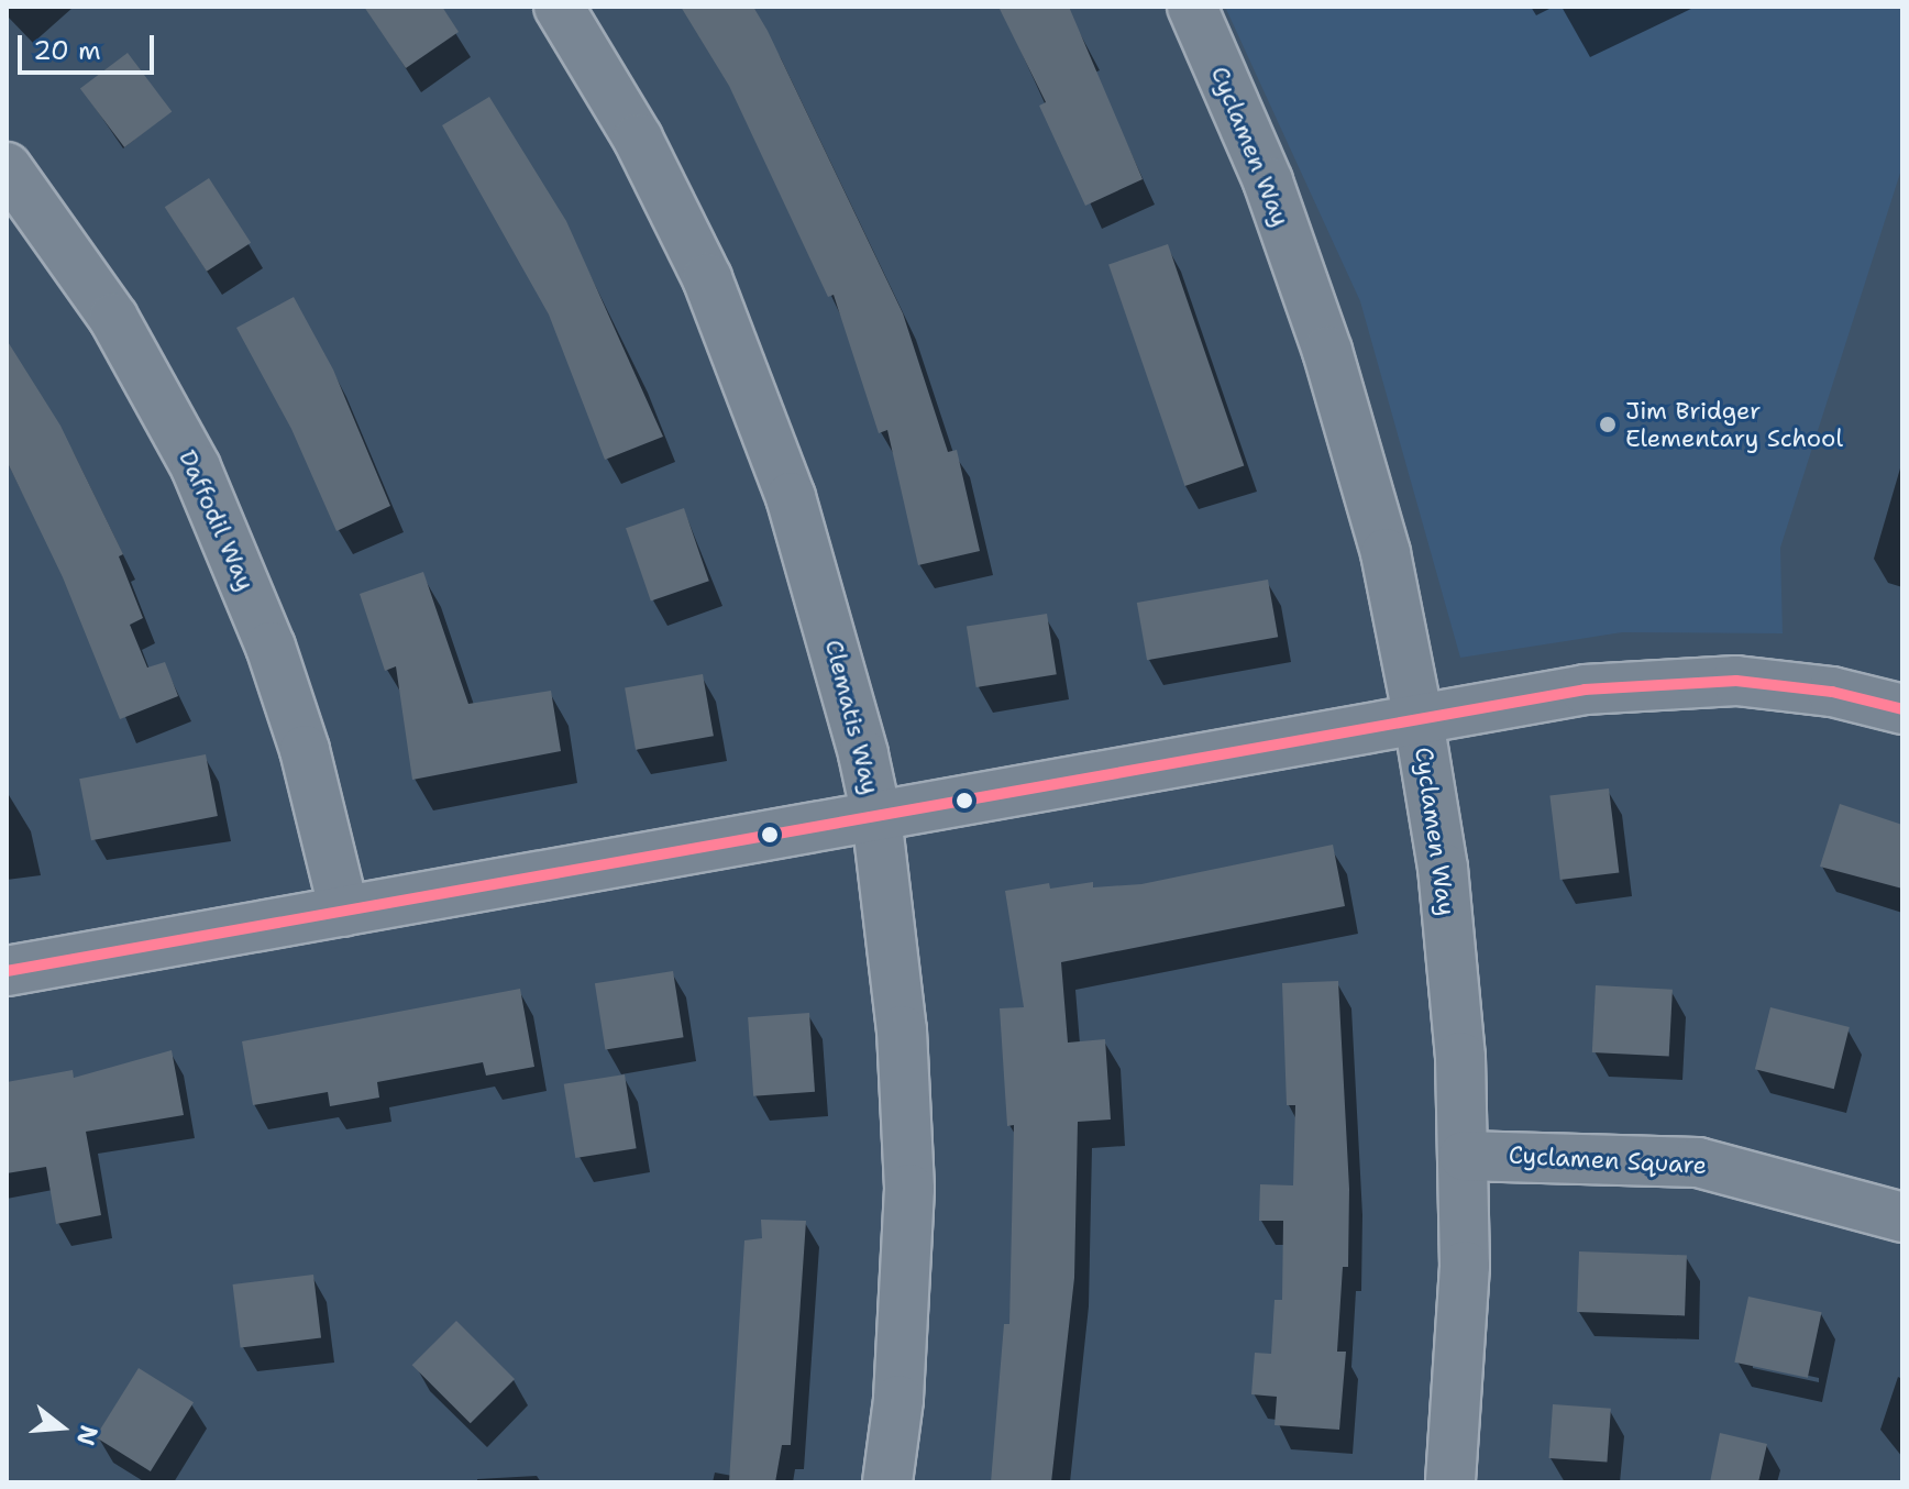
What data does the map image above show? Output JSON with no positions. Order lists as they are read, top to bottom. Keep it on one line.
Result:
{"streets":{"street":["Cyclamen Way","Daffodil Way","Clematis Way","Cyclamen Square"]},"crossings":[["Cyclamen Way","Cyclamen Square"]],"places":["Jim Bridger Elementary School"],"scale_bar":"20 m","north":"right"}
